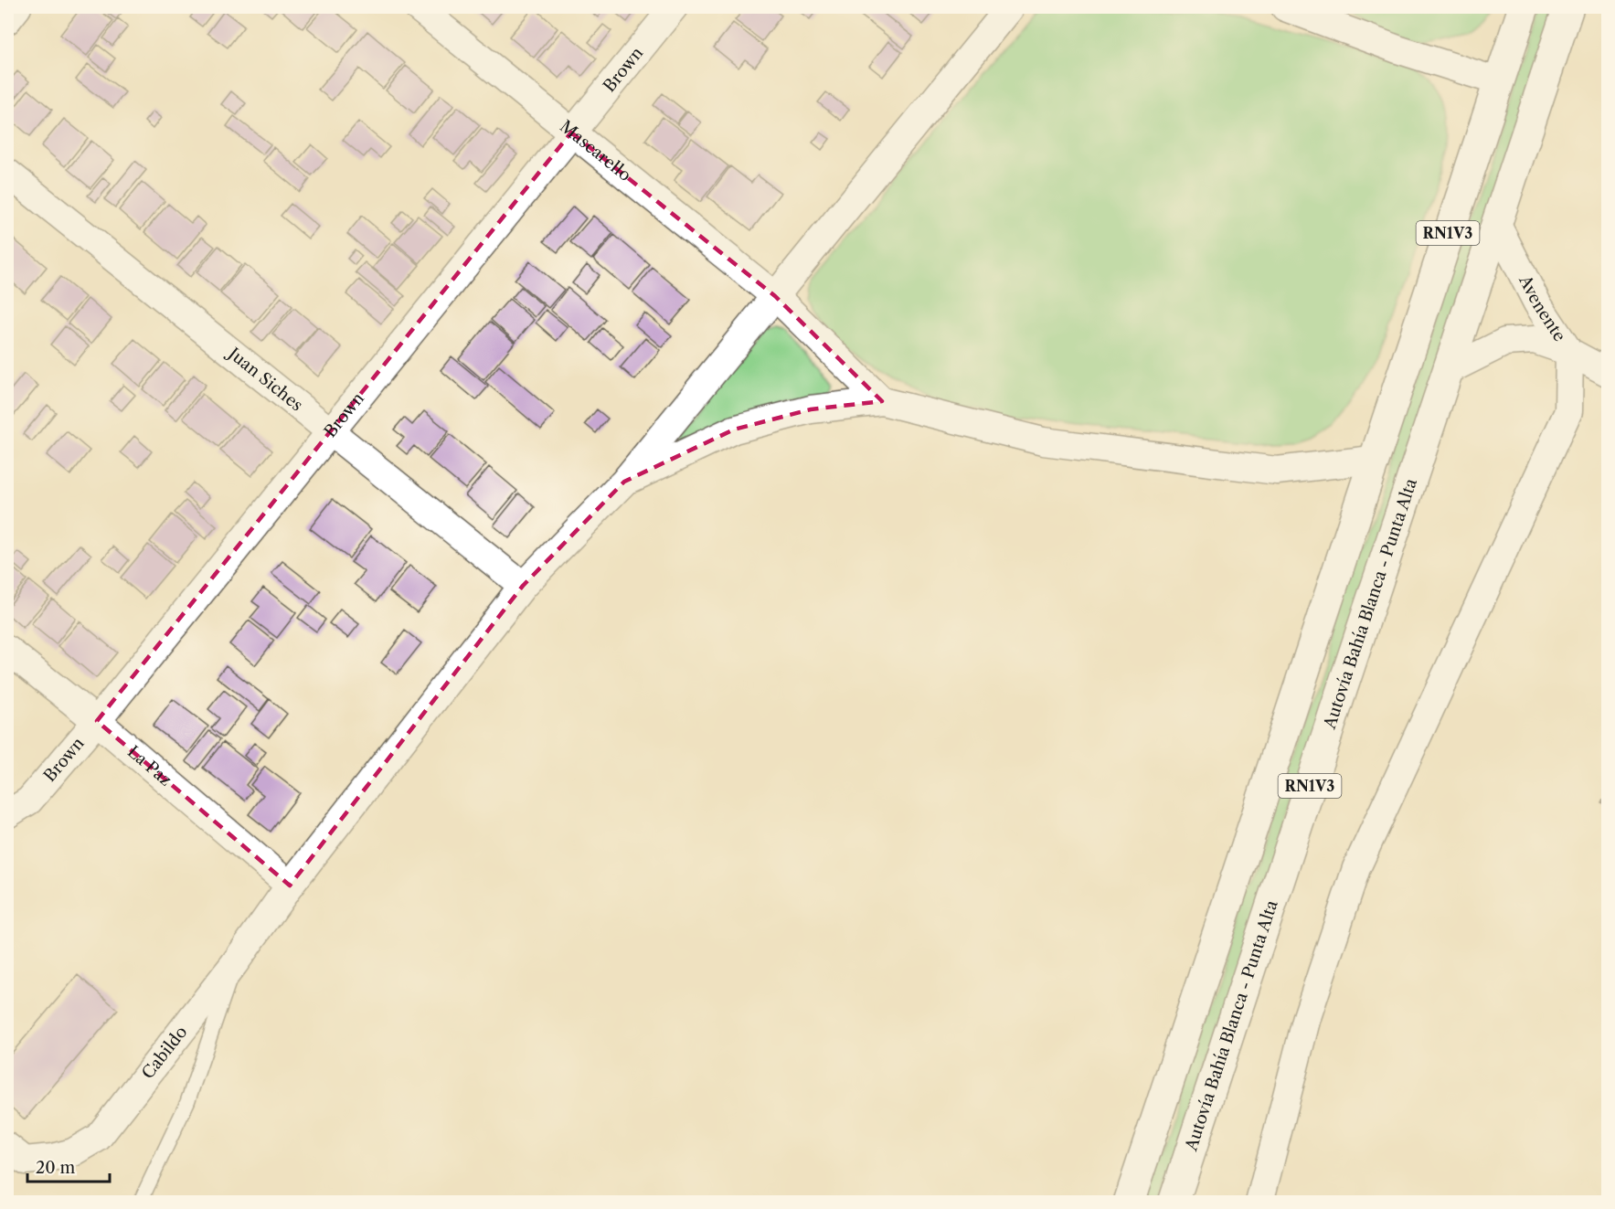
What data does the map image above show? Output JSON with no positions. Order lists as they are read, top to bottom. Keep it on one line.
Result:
{"streets":{"main road":["RN1V3","Autovía Bahía Blanca - Punta Alta"],"street":["Brown","Mascarello","Avenente","Juan Siches","La Paz","Cabildo"]},"crossings":[["Brown","Mascarello"],["Brown","Juan Siches"],["Brown","La Paz"],["Mascarello","Cabildo"],["Avenente","Autovía Bahía Blanca - Punta Alta"],["Juan Siches","Cabildo"],["La Paz","Cabildo"]],"scale_bar":"20 m"}
